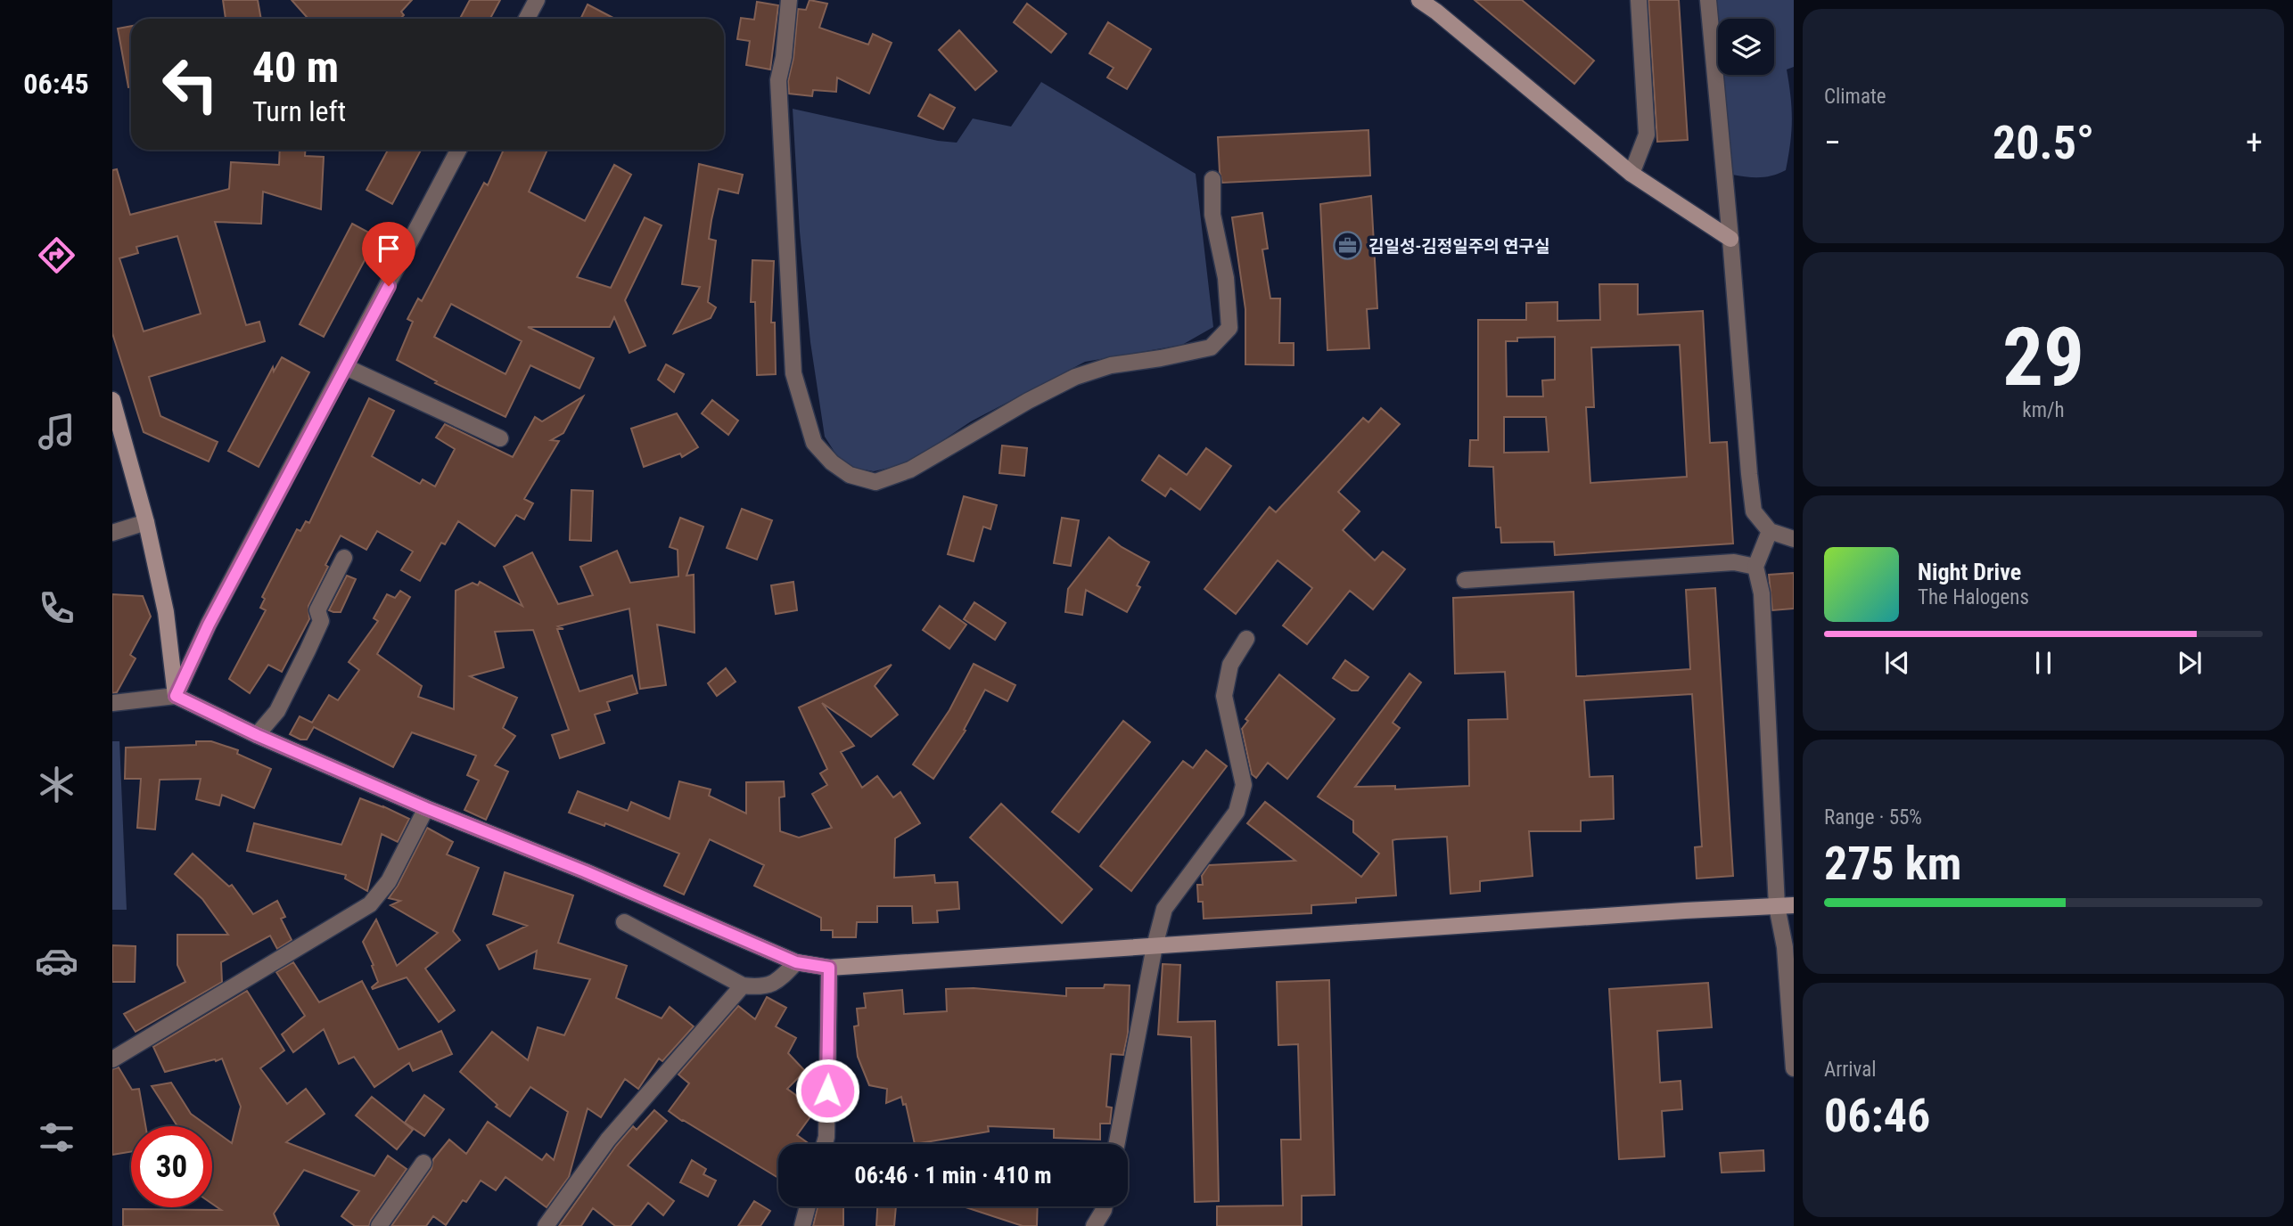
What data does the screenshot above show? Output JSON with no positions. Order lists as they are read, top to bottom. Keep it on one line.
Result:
{"places":{"office":["김일성-김정일주의 연구실"]},"page":{"tabs":"06:45","tile":["Climate",["29","km/h"],["Range · 55%","275 km"],["Arrival","06:46"]],"turn":["40 m","Turn left"],"heat":["−","20.5°","+"],"song":["Night Drive","The Halogens"],"limit":"30","trip":"06:46 · 1 min · 410 m"}}
